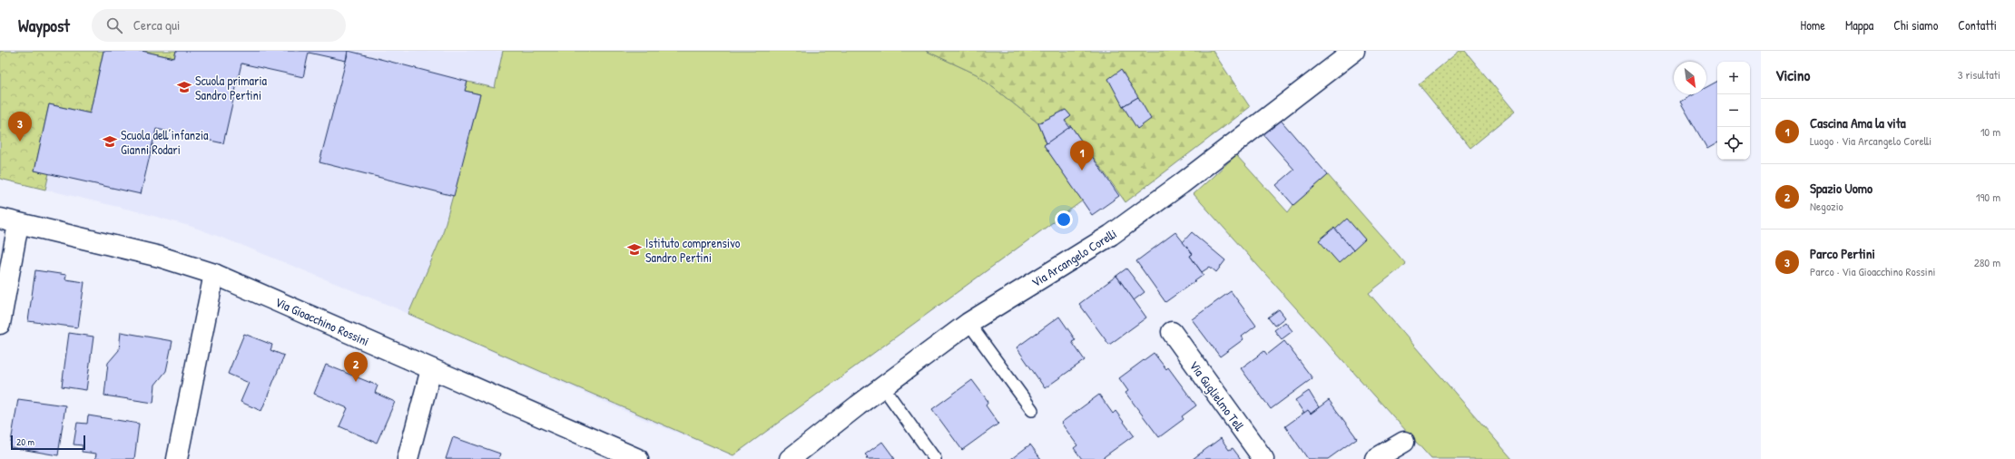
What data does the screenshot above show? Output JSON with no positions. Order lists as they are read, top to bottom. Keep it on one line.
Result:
{"streets":{"street":["Via Arcangelo Corelli","Via Gioacchino Rossini","Via Guglielmo Tell"]},"places":{"school or university":["Scuola primaria Sandro Pertini","Scuola dell’infanzia Gianni Rodari","Istituto comprensivo Sandro Pertini"]},"scale_bar":"20 m","north":"bottom right","page":{"header":"Waypost","search":"Cerca qui","nav":["Home","Mappa","Chi siamo","Contatti"],"heading":["Vicino","3 risultati"],"map_buttons":["+","−"],"list":[{"mark":"1","name":"Cascina Ama la vita","note":"Luogo · Via Arcangelo Corelli","value":"10 m"},{"mark":"2","name":"Spazio Uomo","note":"Negozio","value":"190 m"},{"mark":"3","name":"Parco Pertini","note":"Parco · Via Gioacchino Rossini","value":"280 m"}],"pins":["3","1","2"],"scale":"20 m"}}
